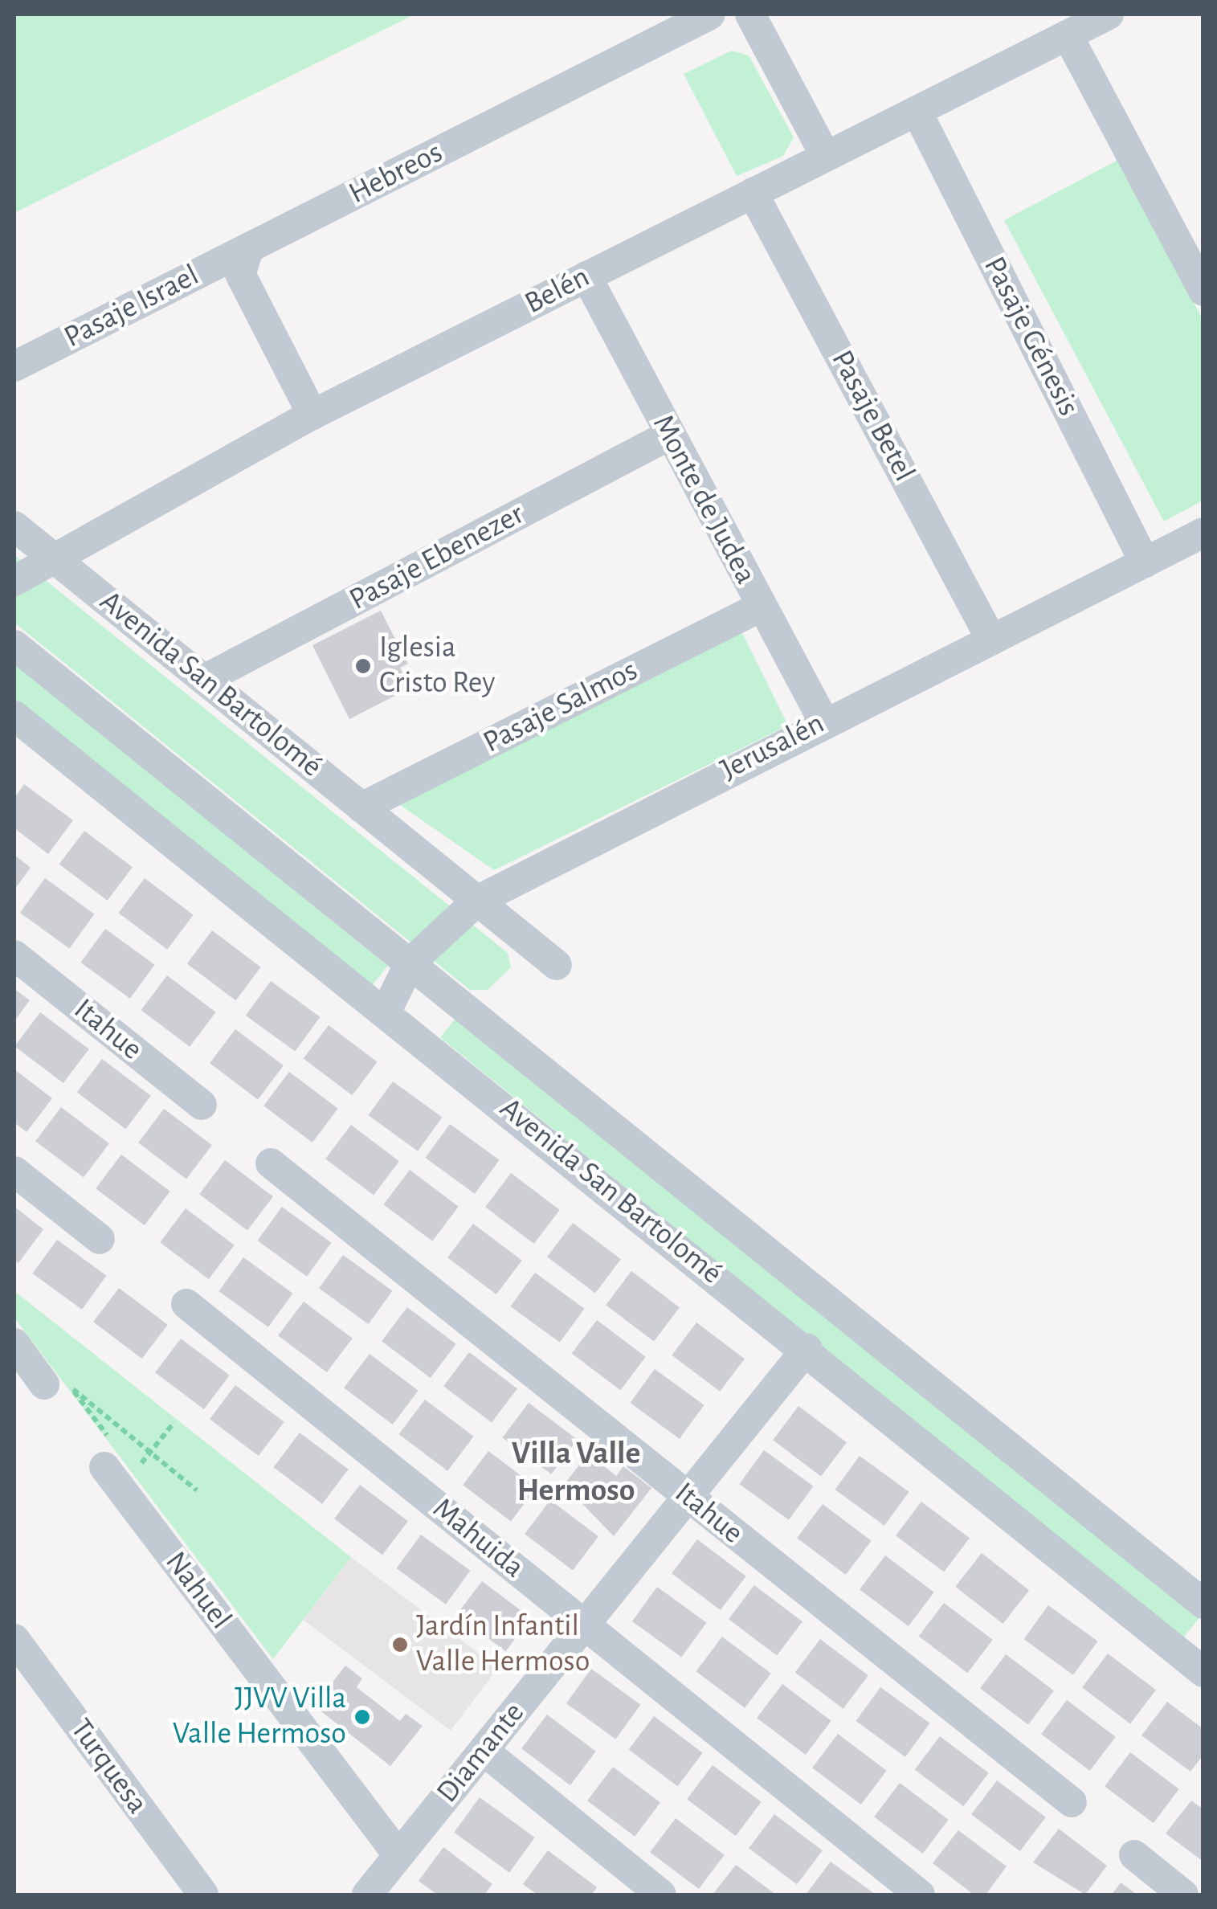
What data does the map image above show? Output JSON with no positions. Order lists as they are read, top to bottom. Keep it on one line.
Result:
{"streets":{"street":["Hebreos","Belén","Pasaje Israel","Pasaje Génesis","Pasaje Betel","Monte de Judea","Pasaje Ebenezer","Avenida San Bartolomé","Pasaje Salmos","Jerusalén","Itahue","Mahuida","Nahuel","Diamante","Turquesa"]},"crossings":[["Hebreos","Pasaje Israel"],["Belén","Pasaje Génesis"],["Belén","Pasaje Betel"],["Belén","Monte de Judea"],["Belén","Avenida San Bartolomé"],["Pasaje Génesis","Jerusalén"],["Pasaje Betel","Jerusalén"],["Monte de Judea","Pasaje Ebenezer"],["Monte de Judea","Pasaje Salmos"],["Monte de Judea","Jerusalén"],["Pasaje Ebenezer","Avenida San Bartolomé"],["Avenida San Bartolomé","Pasaje Salmos"],["Avenida San Bartolomé","Jerusalén"],["Avenida San Bartolomé","Diamante"],["Itahue","Diamante"],["Mahuida","Diamante"],["Nahuel","Diamante"]],"districts":["Villa Valle Hermoso"],"places":["Iglesia Cristo Rey","Jardín Infantil Valle Hermoso","JJVV Villa Valle Hermoso"]}
